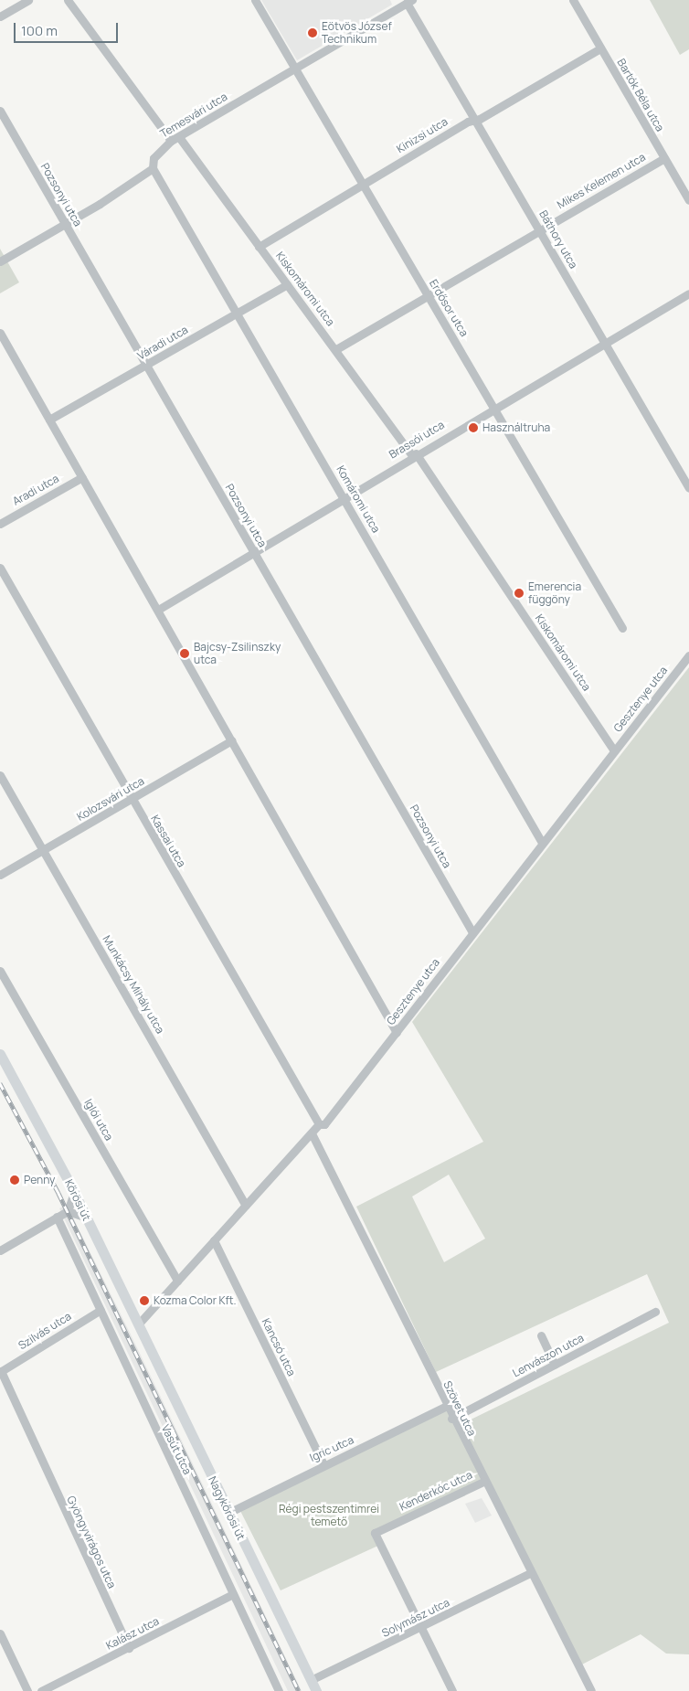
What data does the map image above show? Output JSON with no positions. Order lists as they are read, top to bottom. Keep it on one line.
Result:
{"streets":{"main road":["Kőrösi út","Nagykőrösi út"],"street":["Bartók Béla utca","Temesvári utca","Kinizsi utca","Mikes Kelemen utca","Pozsonyi utca","Báthory utca","Kiskomáromi utca","Erdősor utca","Váradi utca","Brassói utca","Aradi utca","Komáromi utca","Gesztenye utca","Kolozsvári utca","Kassai utca","Munkácsy Mihály utca","Iglói utca","Szilvás utca","Kancsó utca","Lenvászon utca","Szövet utca","Igric utca","Vasút utca","Kenderkóc utca","Gyöngyvirágos utca","Solymász utca","Kalász utca"]},"crossings":[["Bartók Béla utca","Kinizsi utca"],["Bartók Béla utca","Mikes Kelemen utca"],["Temesvári utca","Báthory utca"],["Temesvári utca","Kiskomáromi utca"],["Temesvári utca","Erdősor utca"],["Temesvári utca","Komáromi utca"],["Kinizsi utca","Báthory utca"],["Kinizsi utca","Kiskomáromi utca"],["Kinizsi utca","Erdősor utca"],["Mikes Kelemen utca","Báthory utca"],["Mikes Kelemen utca","Kiskomáromi utca"],["Mikes Kelemen utca","Erdősor utca"],["Pozsonyi utca","Váradi utca"],["Pozsonyi utca","Brassói utca"],["Pozsonyi utca","Gesztenye utca"],["Báthory utca","Brassói utca"],["Kiskomáromi utca","Váradi utca"],["Kiskomáromi utca","Brassói utca"],["Kiskomáromi utca","Gesztenye utca"],["Erdősor utca","Brassói utca"],["Váradi utca","Komáromi utca"],["Brassói utca","Komáromi utca"],["Komáromi utca","Gesztenye utca"],["Gesztenye utca","Kassai utca"],["Gesztenye utca","Munkácsy Mihály utca"],["Gesztenye utca","Iglói utca"],["Gesztenye utca","Kőrösi út"],["Gesztenye utca","Kancsó utca"],["Gesztenye utca","Szövet utca"],["Gesztenye utca","Nagykőrösi út"],["Kolozsvári utca","Kassai utca"],["Kolozsvári utca","Munkácsy Mihály utca"],["Kőrösi út","Nagykőrösi út"],["Szilvás utca","Vasút utca"],["Szilvás utca","Gyöngyvirágos utca"],["Kancsó utca","Igric utca"],["Lenvászon utca","Szövet utca"],["Szövet utca","Igric utca"],["Szövet utca","Kenderkóc utca"],["Szövet utca","Solymász utca"],["Igric utca","Nagykőrösi út"],["Vasút utca","Kalász utca"],["Kenderkóc utca","Solymász utca"],["Nagykőrösi út","Solymász utca"],["Gyöngyvirágos utca","Kalász utca"]],"parks":["Régi pestszentimrei temető"],"places":["Eötvös József Technikum","Használtruha","Emerencia függöny","Bajcsy-Zsilinszky utca","Penny","Kozma Color Kft."],"scale_bar":"100 m"}
